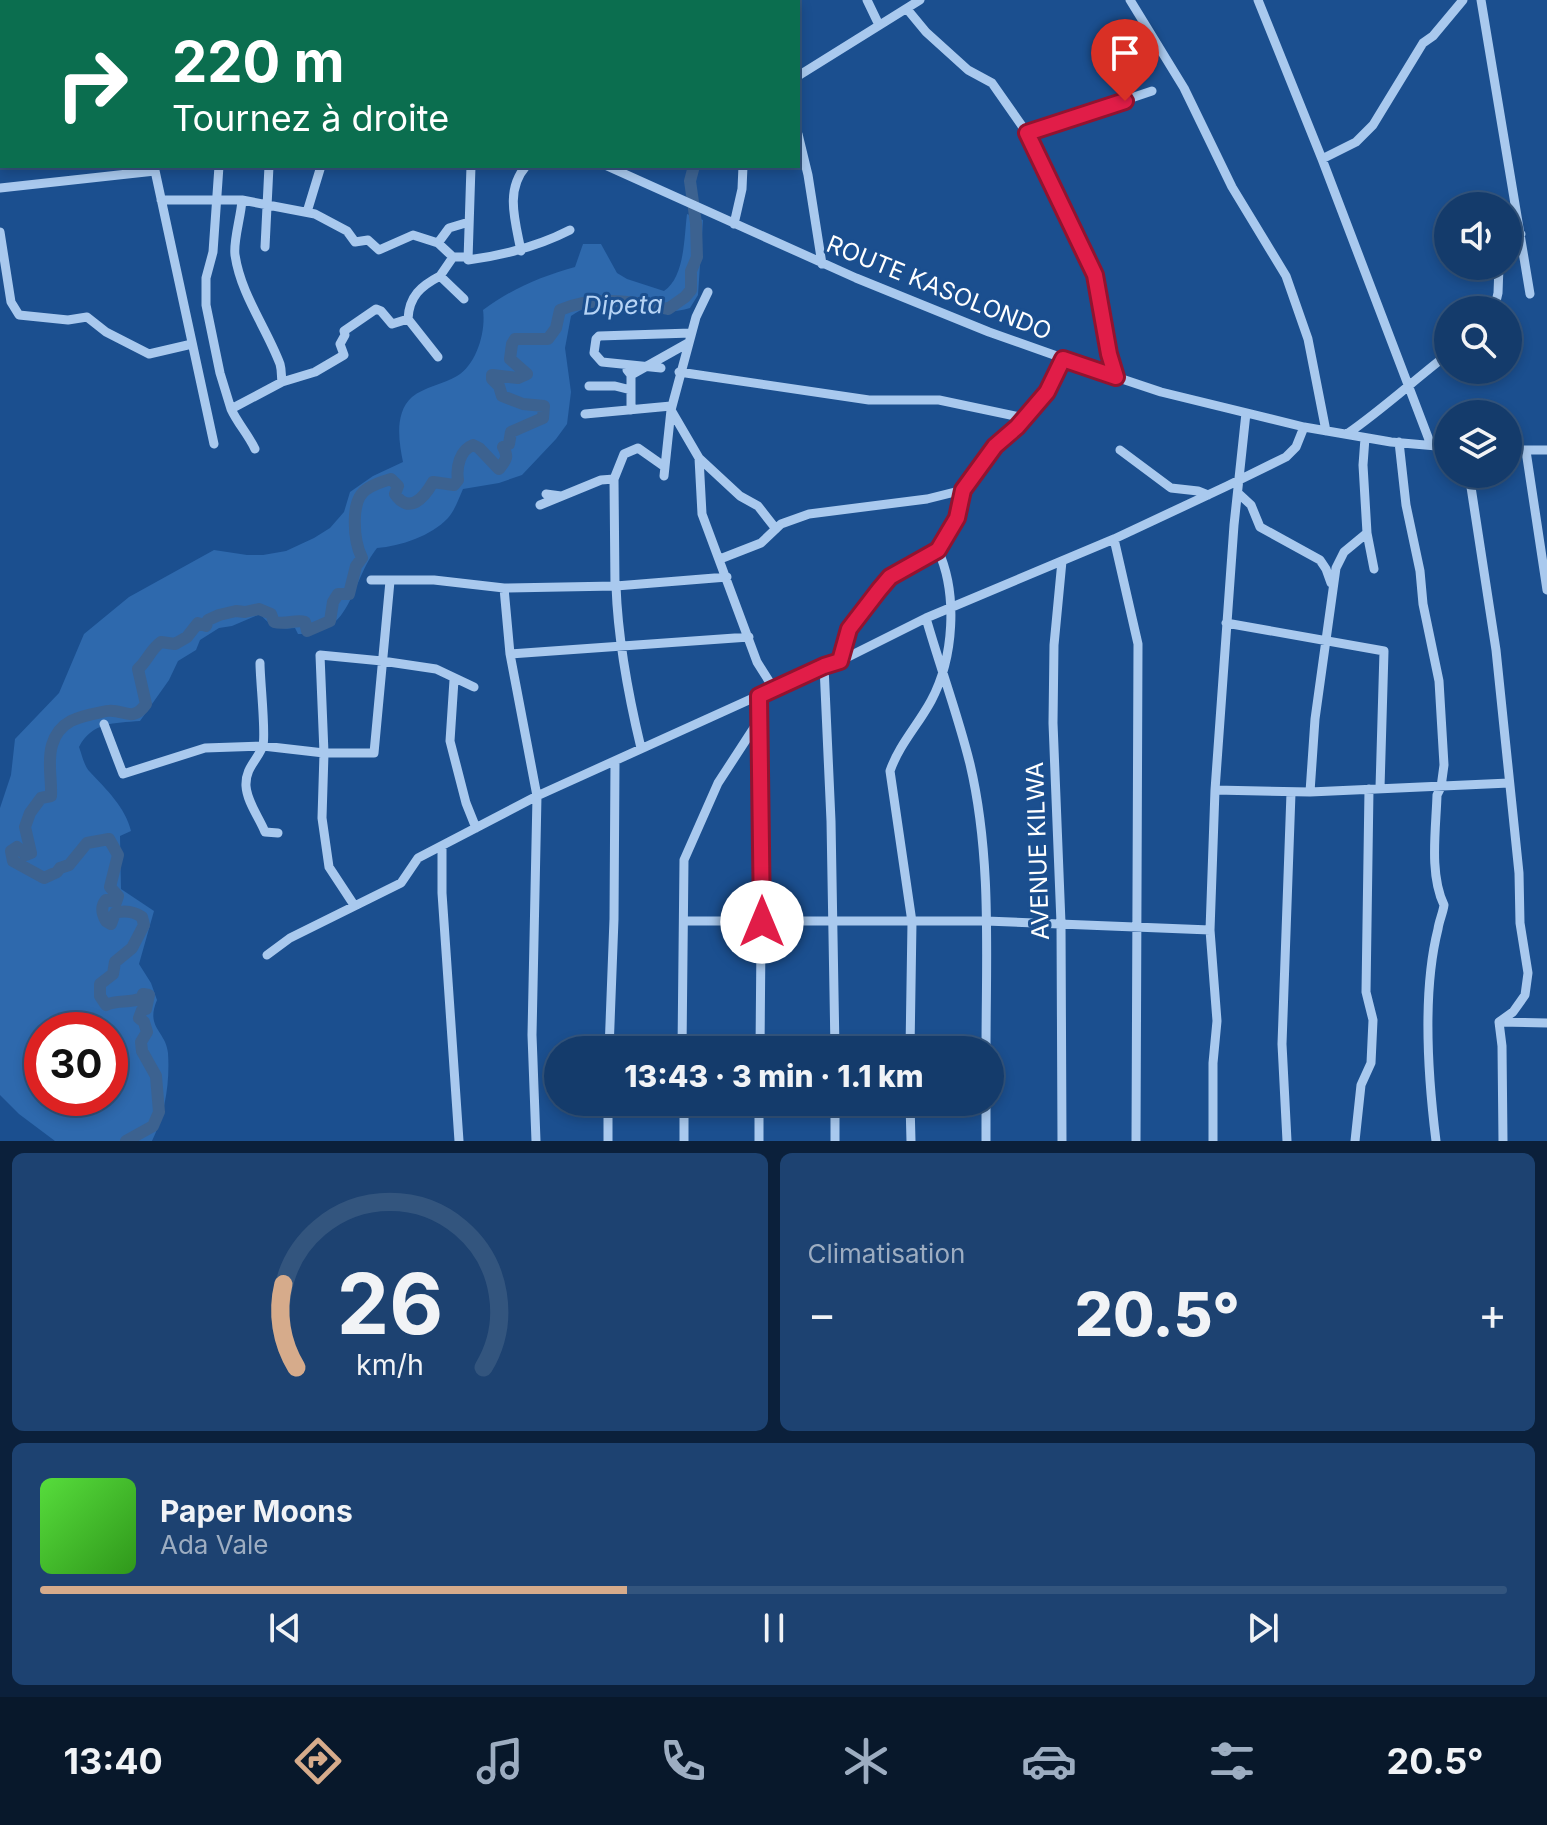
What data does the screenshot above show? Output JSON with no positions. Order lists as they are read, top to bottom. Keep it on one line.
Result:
{"streets":{"street":["ROUTE KASOLONDO","AVENUE KILWA"]},"water":["Dipeta"],"page":{"turn":["220 m","Tournez à droite"],"limit":"30","trip":"13:43 · 3 min · 1.1 km","tile":"Climatisation","heat":["−","20.5°","+"],"song":["Paper Moons","Ada Vale"],"tabs":["13:40","20.5°"],"gauge":["26","km/h"]}}
